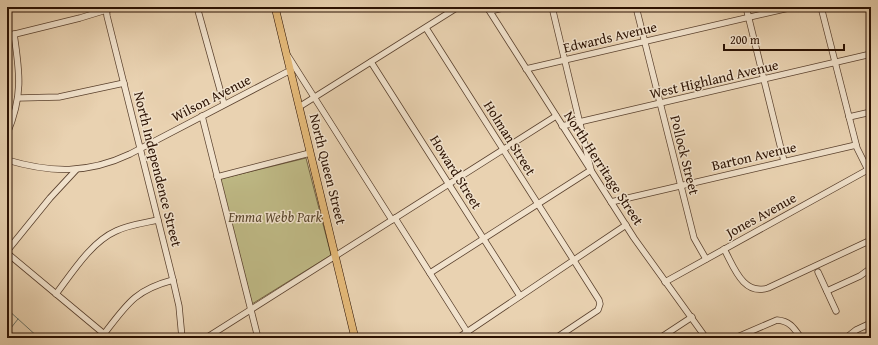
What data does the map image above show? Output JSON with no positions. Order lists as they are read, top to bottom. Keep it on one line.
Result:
{"streets":{"main road":["North Queen Street"],"street":["Edwards Avenue","West Highland Avenue","Wilson Avenue","Holman Street","Pollock Street","Barton Avenue","North Herritage Street","North Independence Street","Howard Street","Jones Avenue"]},"crossings":[["Edwards Avenue","Pollock Street"],["Edwards Avenue","North Herritage Street"],["West Highland Avenue","Pollock Street"],["West Highland Avenue","North Herritage Street"],["Wilson Avenue","North Independence Street"],["Pollock Street","Barton Avenue"],["Pollock Street","Jones Avenue"],["Barton Avenue","North Herritage Street"],["North Herritage Street","Jones Avenue"]],"parks":["Emma Webb Park"],"scale_bar":"200 m"}
